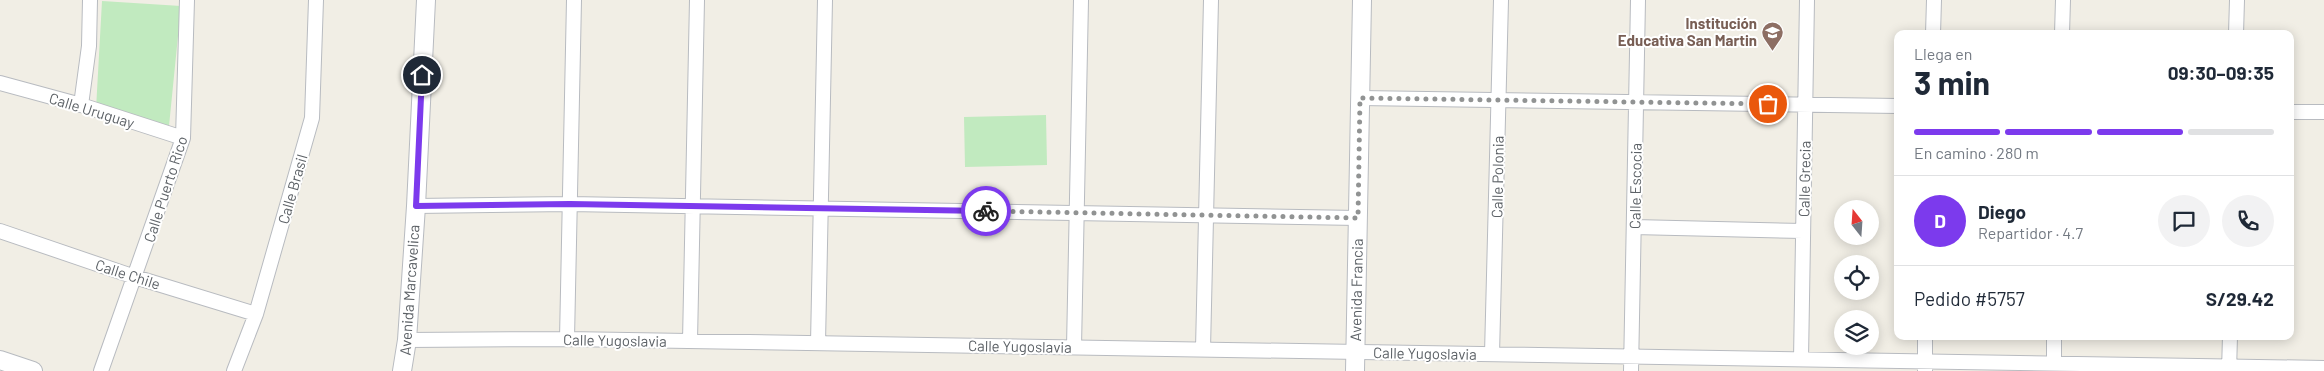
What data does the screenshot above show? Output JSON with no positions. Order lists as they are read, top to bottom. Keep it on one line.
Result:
{"streets":{"street":["Calle Uruguay","Calle Polonia","Calle Grecia","Calle Escocia","Calle Puerto Rico","Calle Brasil","Calle Chile","Avenida Marcavelica","Avenida Francia","Calle Yugoslavia"]},"crossings":[["Calle Uruguay","Calle Puerto Rico"],["Calle Polonia","Calle Yugoslavia"],["Calle Grecia","Calle Yugoslavia"],["Calle Escocia","Calle Yugoslavia"],["Calle Puerto Rico","Calle Chile"],["Calle Brasil","Calle Chile"],["Avenida Marcavelica","Calle Yugoslavia"],["Avenida Francia","Calle Yugoslavia"]],"places":{"school or university":["Institución Educativa San Martin"]},"north":"top","page":{"heading":["3 min","Llega en","09:30–09:35"],"panel":["Diego","Repartidor · 4.7","Pedido #5757","S/29.42"],"bar":"En camino · 280 m","round":"D"}}
